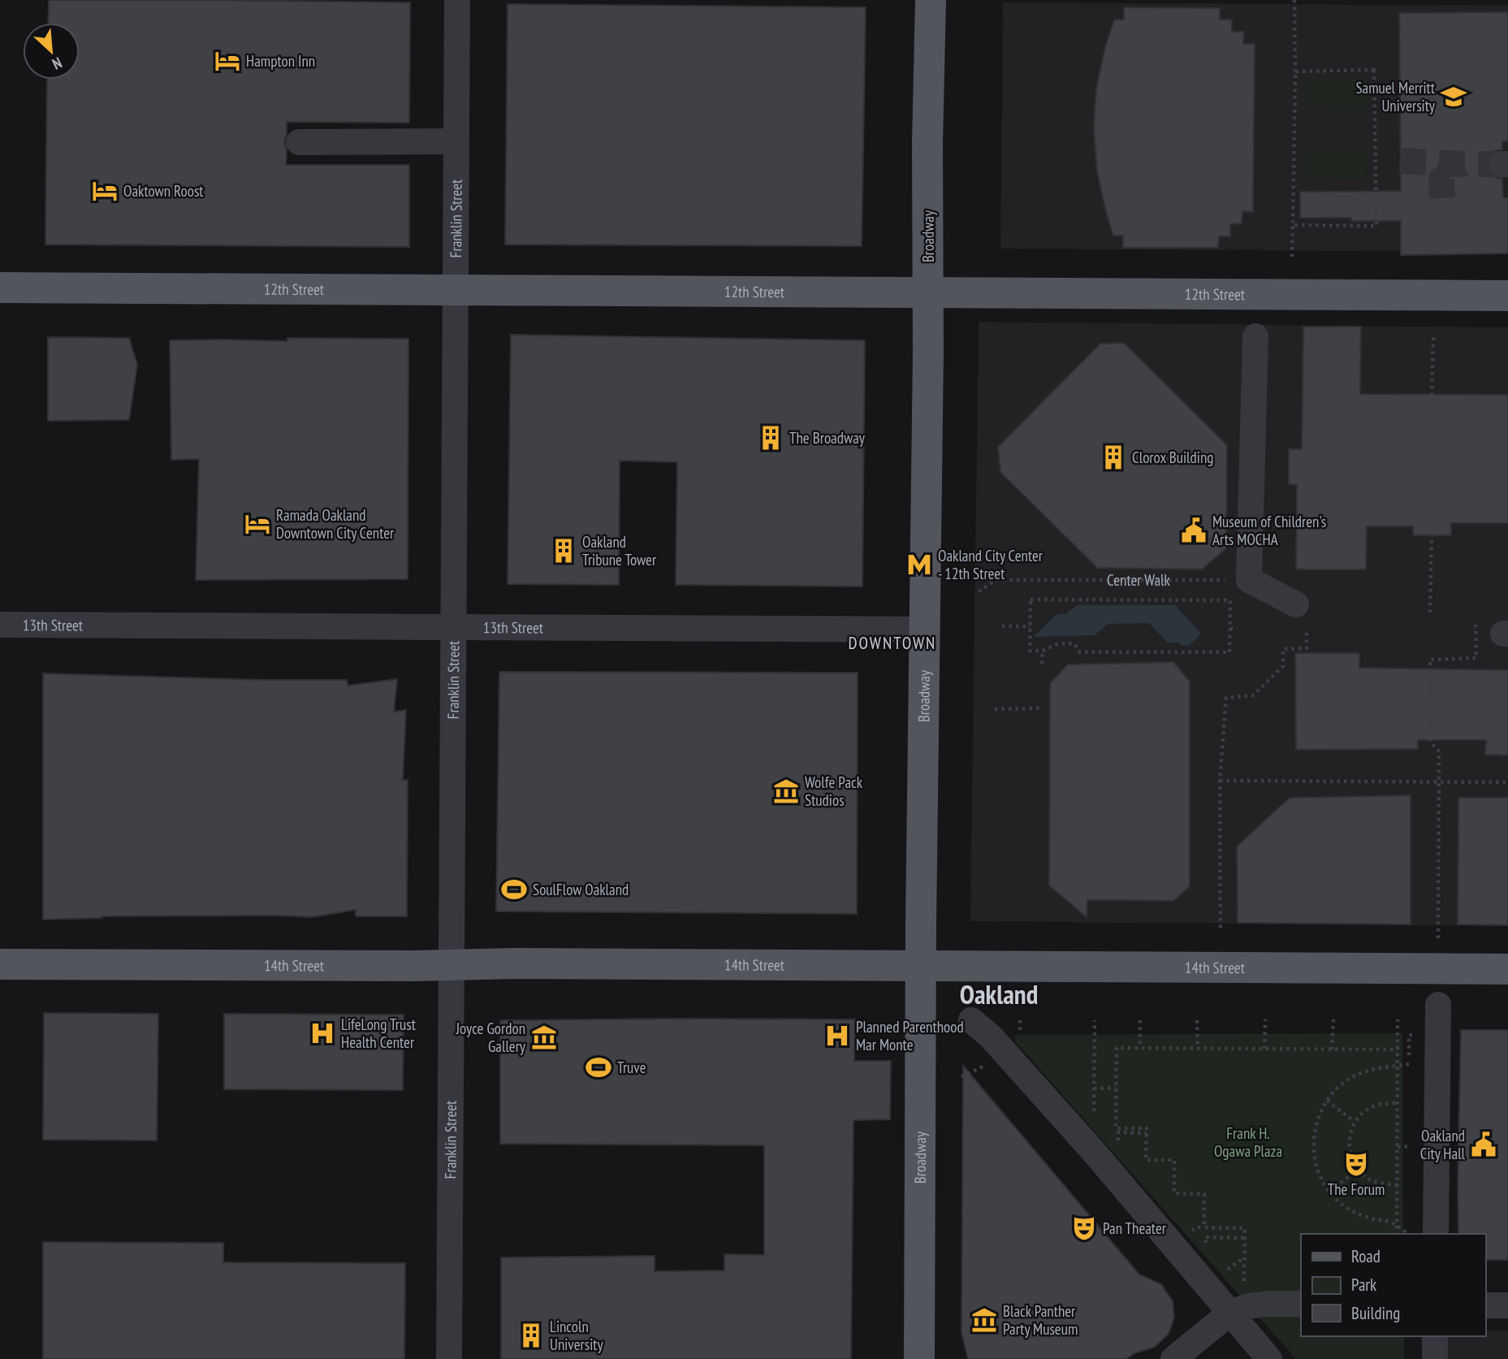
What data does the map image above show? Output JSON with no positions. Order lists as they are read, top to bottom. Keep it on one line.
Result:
{"streets":{"main road":["Broadway","12th Street","14th Street"],"street":["Franklin Street","13th Street"],"path":["Center Walk"]},"crossings":[["Franklin Street","12th Street"],["Franklin Street","13th Street"],["Franklin Street","14th Street"],["Broadway","12th Street"],["Broadway","13th Street"],["Broadway","14th Street"]],"districts":["DOWNTOWN","Oakland"],"parks":["Frank H. Ogawa Plaza"],"places":{"hotel":["Hampton Inn","Oaktown Roost","Ramada Oakland Downtown City Center"],"school or university":["Samuel Merritt University"],"building":["The Broadway","Clorox Building","Oakland Tribune Tower","Lincoln University"],"public building":["Museum of Children's Arts MOCHA","Oakland City Hall"],"metro station":["Oakland City Center - 12th Street"],"museum":["Wolfe Pack Studios","Joyce Gordon Gallery","Black Panther Party Museum"],"sports":["SoulFlow Oakland","Truve"],"hospital":["LifeLong Trust Health Center","Planned Parenthood Mar Monte"],"theatre":["The Forum","Pan Theater"]},"legend":["Road","Park","Building"],"north":"bottom right"}
